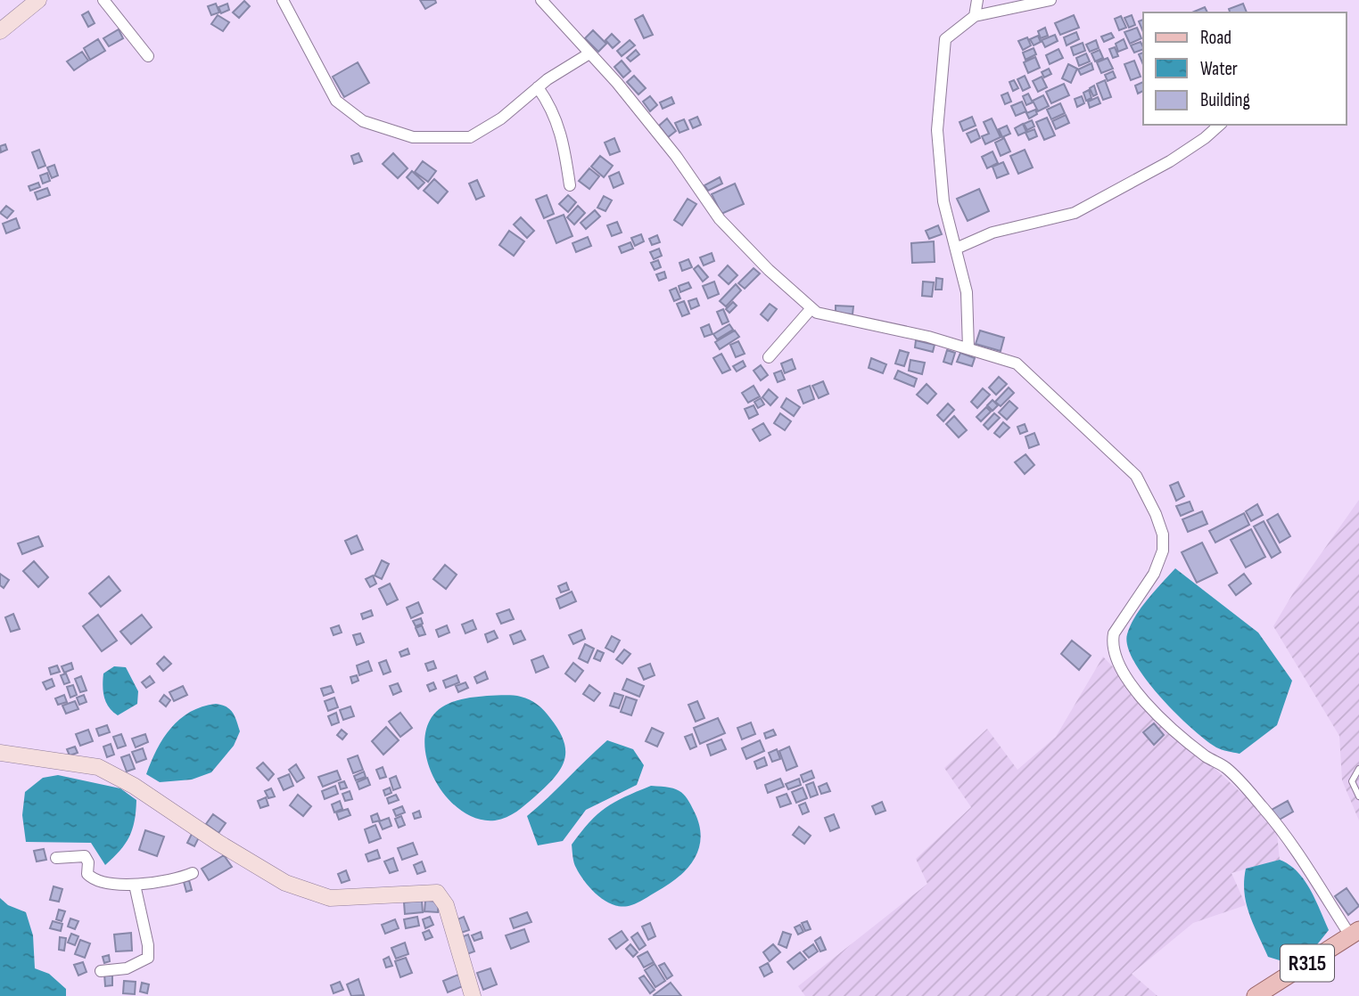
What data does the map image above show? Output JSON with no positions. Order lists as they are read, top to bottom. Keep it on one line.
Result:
{"streets":{"main road":["R315"]},"legend":["Road","Water","Building"]}
